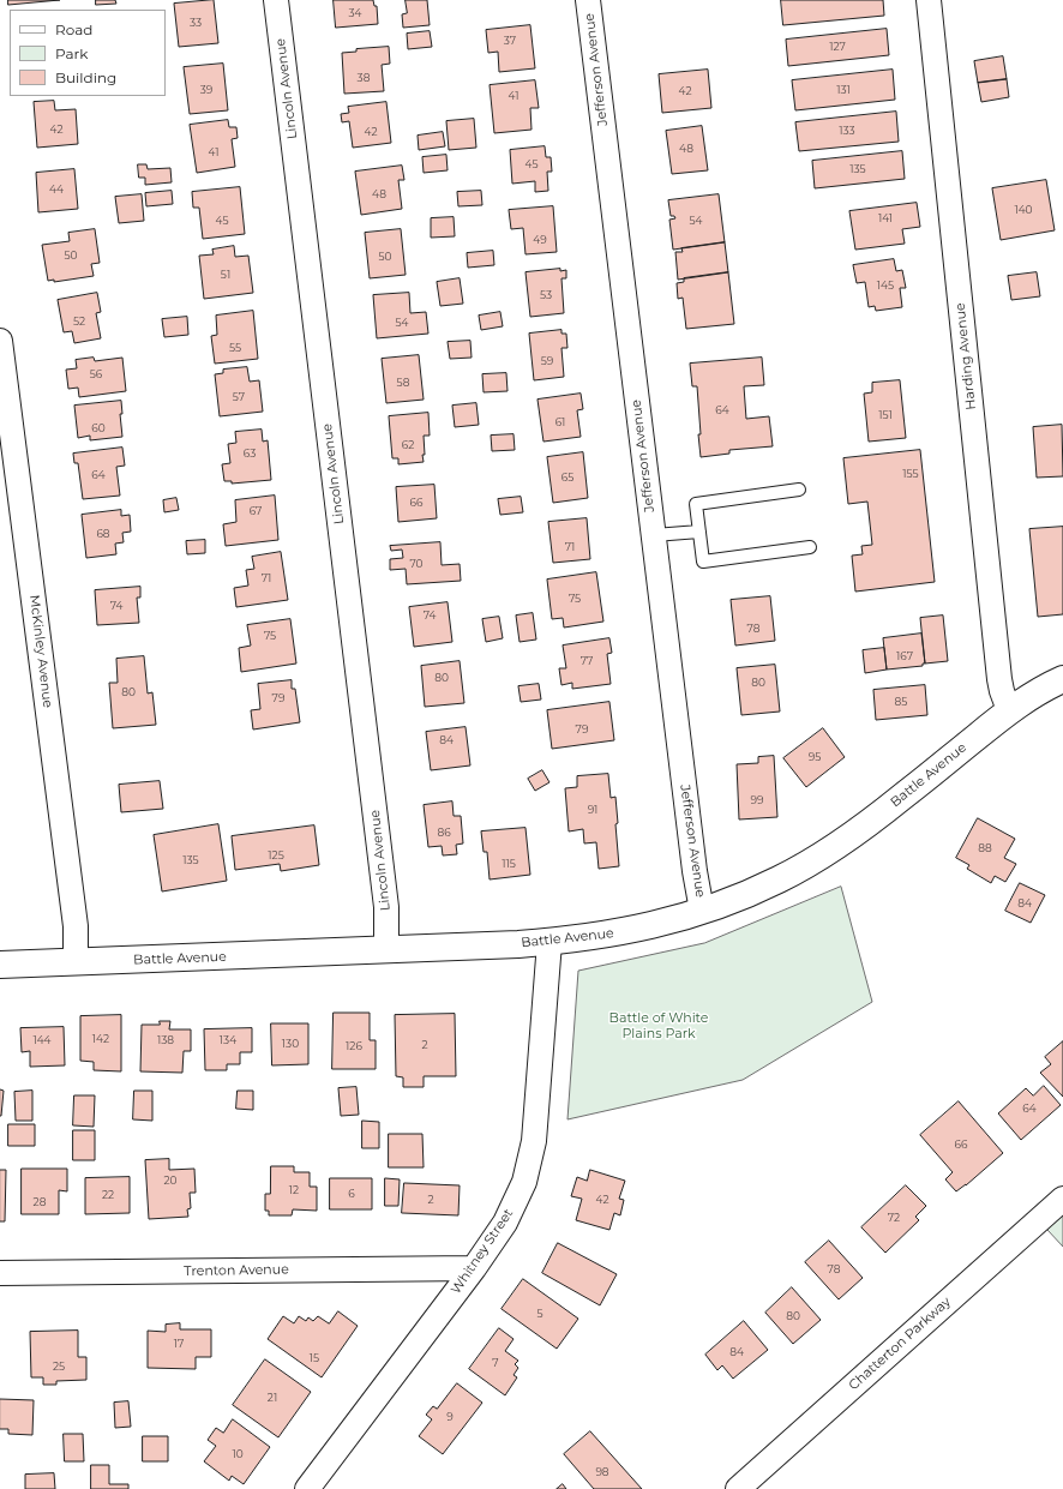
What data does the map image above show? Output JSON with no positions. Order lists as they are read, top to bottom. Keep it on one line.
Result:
{"streets":{"street":["Jefferson Avenue","Lincoln Avenue","Harding Avenue","McKinley Avenue","Battle Avenue","Whitney Street","Trenton Avenue","Chatterton Parkway"]},"crossings":[["Jefferson Avenue","Battle Avenue"],["Lincoln Avenue","Battle Avenue"],["Harding Avenue","Battle Avenue"],["McKinley Avenue","Battle Avenue"],["Battle Avenue","Whitney Street"],["Whitney Street","Trenton Avenue"]],"parks":["Battle of White Plains Park"],"house_numbers":["34","33","37","127","38","39","131","42","41","42","133","42","48","41","45","135","44","48","140","141","45","54","49","50","50","51","145","53","52","54","55","59","56","58","57","64","151","61","60","62","63","155","64","65","66","67","68","71","70","71","75","74","74","78","75","167","77","80","80","80","79","85","79","84","95","99","91","86","88","125","135","115","84","142","144","138","134","130","2","126","64","66","20","12","6","22","2","42","28","72","78","5","80","17","84","15","7","25","21","9","10","98"],"legend":["Road","Park","Building"]}
